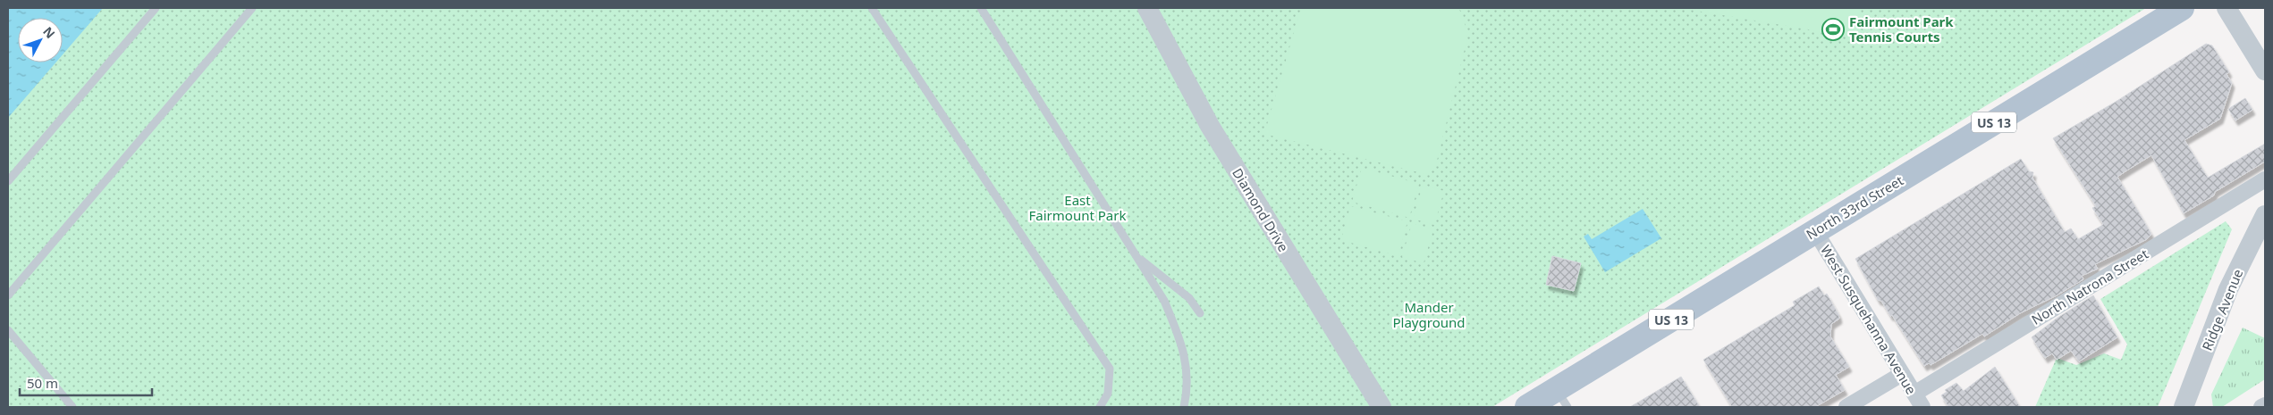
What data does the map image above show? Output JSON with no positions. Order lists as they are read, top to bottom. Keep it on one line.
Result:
{"streets":{"main road":["US 13","North 33rd Street"],"street":["Diamond Drive","North Natrona Street","Ridge Avenue","West Susquehanna Avenue"]},"crossings":[["North 33rd Street","West Susquehanna Avenue"],["North Natrona Street","West Susquehanna Avenue"]],"parks":["East Fairmount Park","Mander Playground"],"places":{"sports":["Fairmount Park Tennis Courts"]},"scale_bar":"50 m","north":"top right"}
